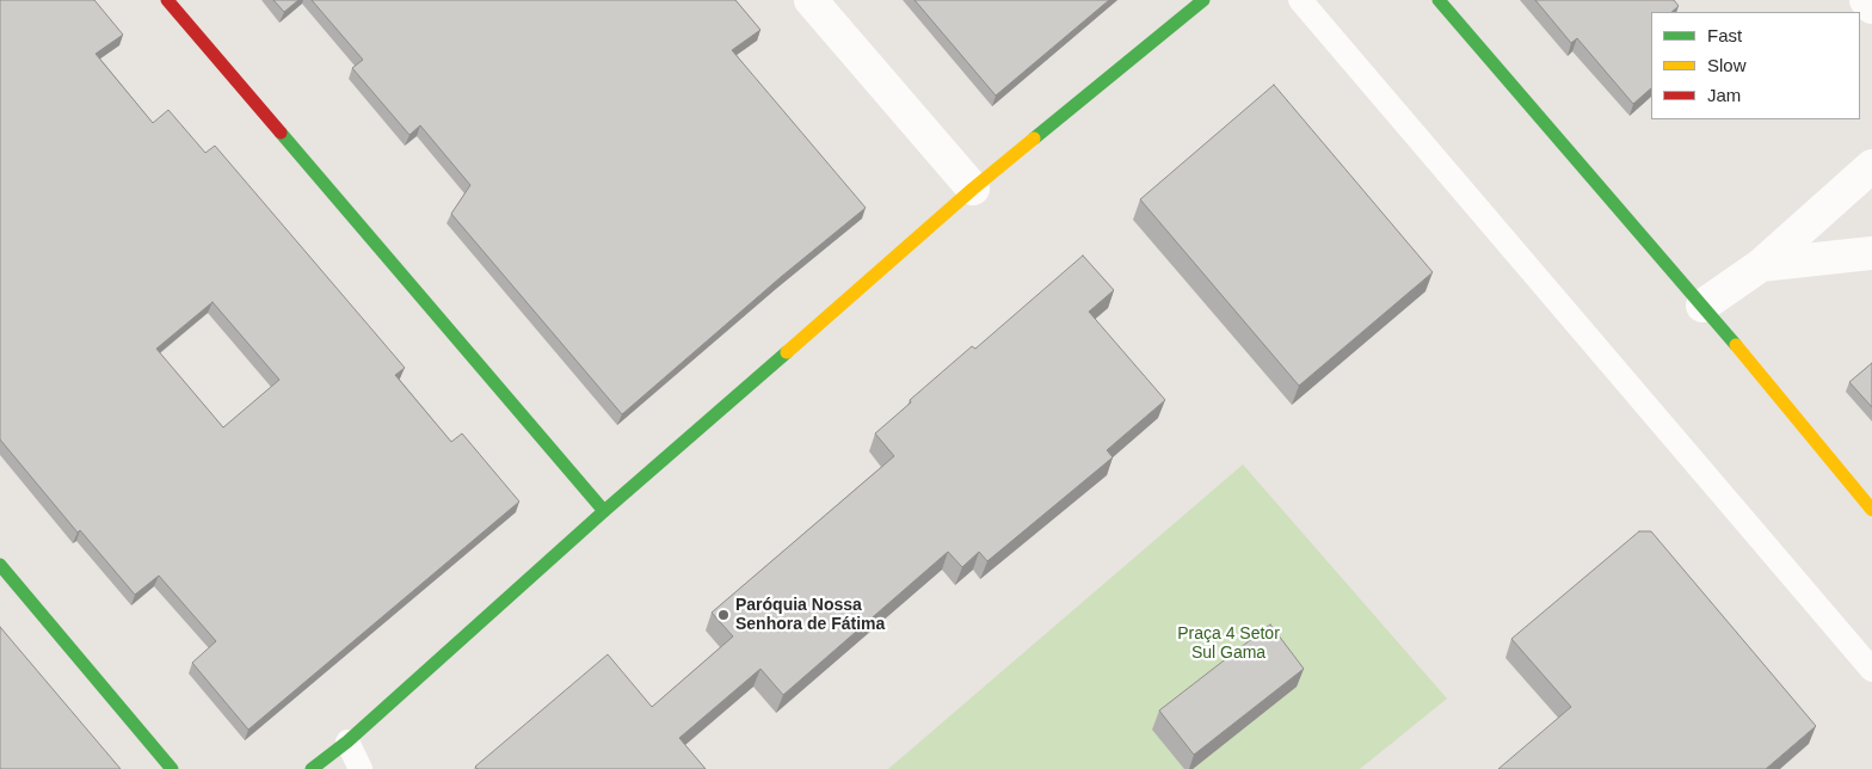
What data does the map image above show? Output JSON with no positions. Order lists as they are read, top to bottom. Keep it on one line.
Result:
{"parks":["Praça 4 Setor Sul Gama"],"places":["Paróquia Nossa Senhora de Fátima"],"legend":["Fast","Slow","Jam"]}
